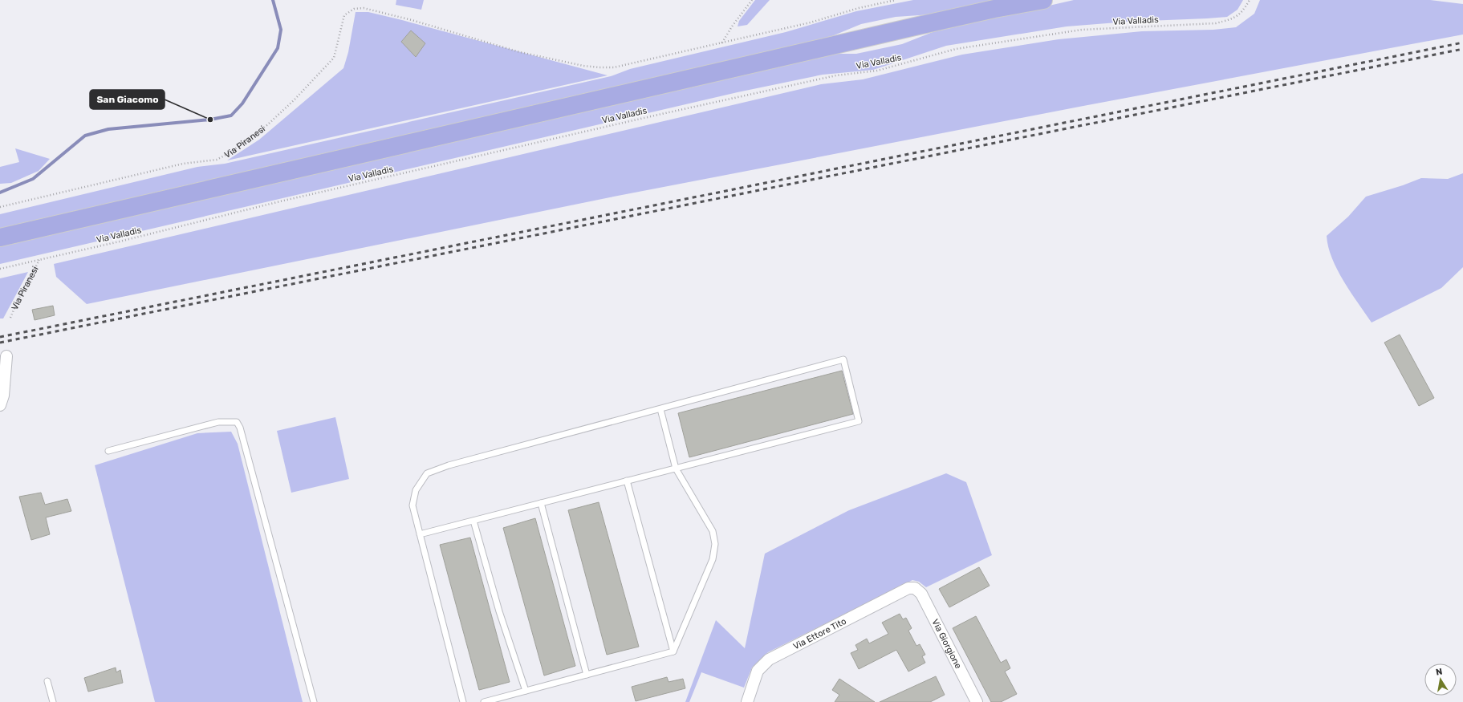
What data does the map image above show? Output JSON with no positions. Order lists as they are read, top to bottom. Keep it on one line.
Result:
{"streets":{"street":["Via Ettore Tito","Via Giorgione"],"path":["Via Valladis","Via Piranesi"]},"crossings":[["Via Valladis","Via Piranesi"],["Via Ettore Tito","Via Giorgione"]],"places":["San Giacomo"],"north":"top"}
